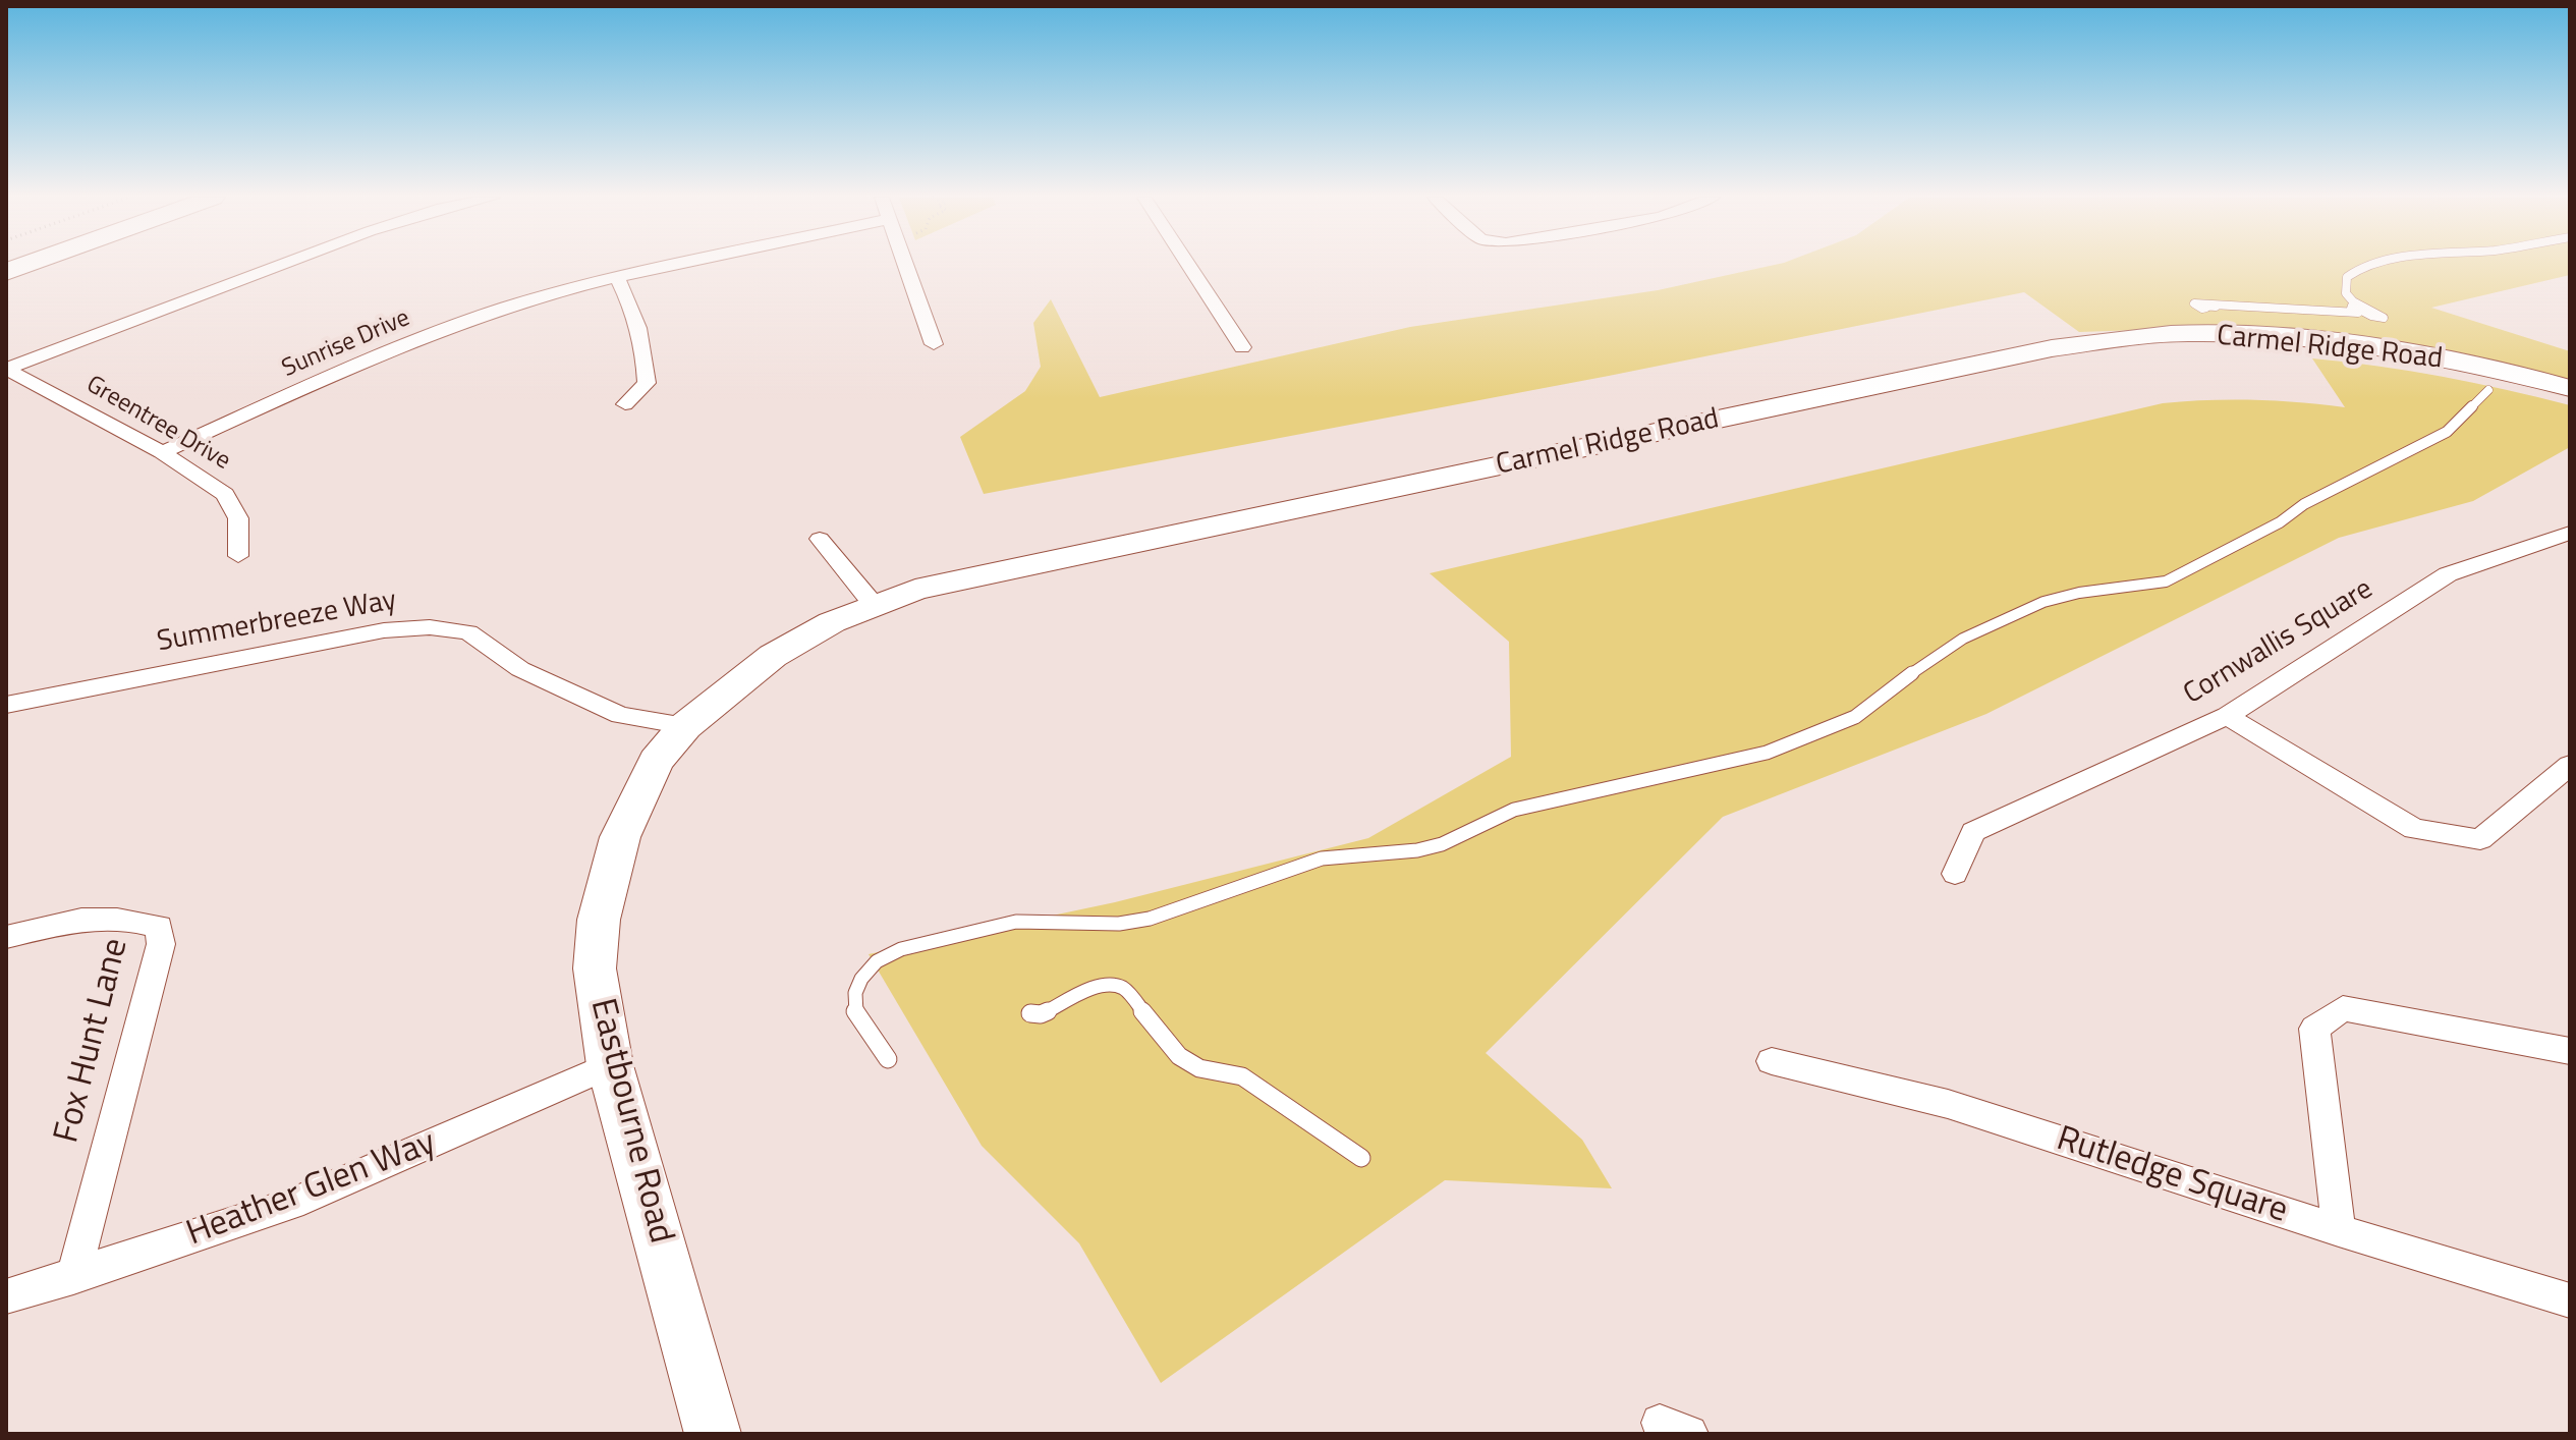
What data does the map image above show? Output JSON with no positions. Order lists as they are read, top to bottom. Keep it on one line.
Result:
{"streets":{"street":["Sunrise Drive","Carmel Ridge Road","Greentree Drive","Summerbreeze Way","Cornwallis Square","Fox Hunt Lane","Eastbourne Road","Rutledge Square","Heather Glen Way"]},"crossings":[["Sunrise Drive","Greentree Drive"],["Carmel Ridge Road","Summerbreeze Way"],["Carmel Ridge Road","Eastbourne Road"],["Summerbreeze Way","Eastbourne Road"],["Fox Hunt Lane","Heather Glen Way"],["Eastbourne Road","Heather Glen Way"]]}
